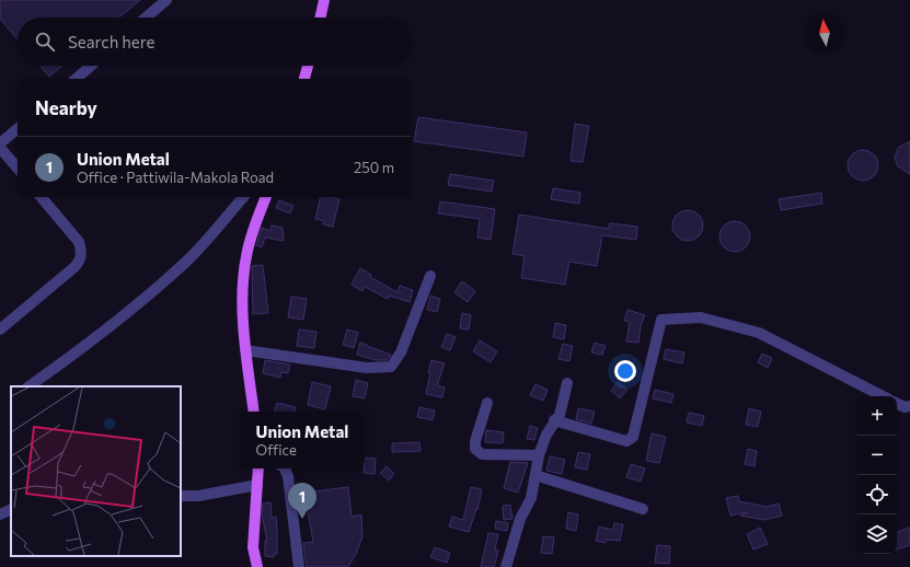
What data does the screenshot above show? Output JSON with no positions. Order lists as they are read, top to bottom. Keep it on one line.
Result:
{"north":"top","page":{"search":"Search here","heading":"Nearby","list":[{"mark":"1","name":"Union Metal","note":"Office · Pattiwila-Makola Road","value":"250 m"}],"map_buttons":["+","−"],"popup":["Union Metal","Office"],"pins":"1"}}
